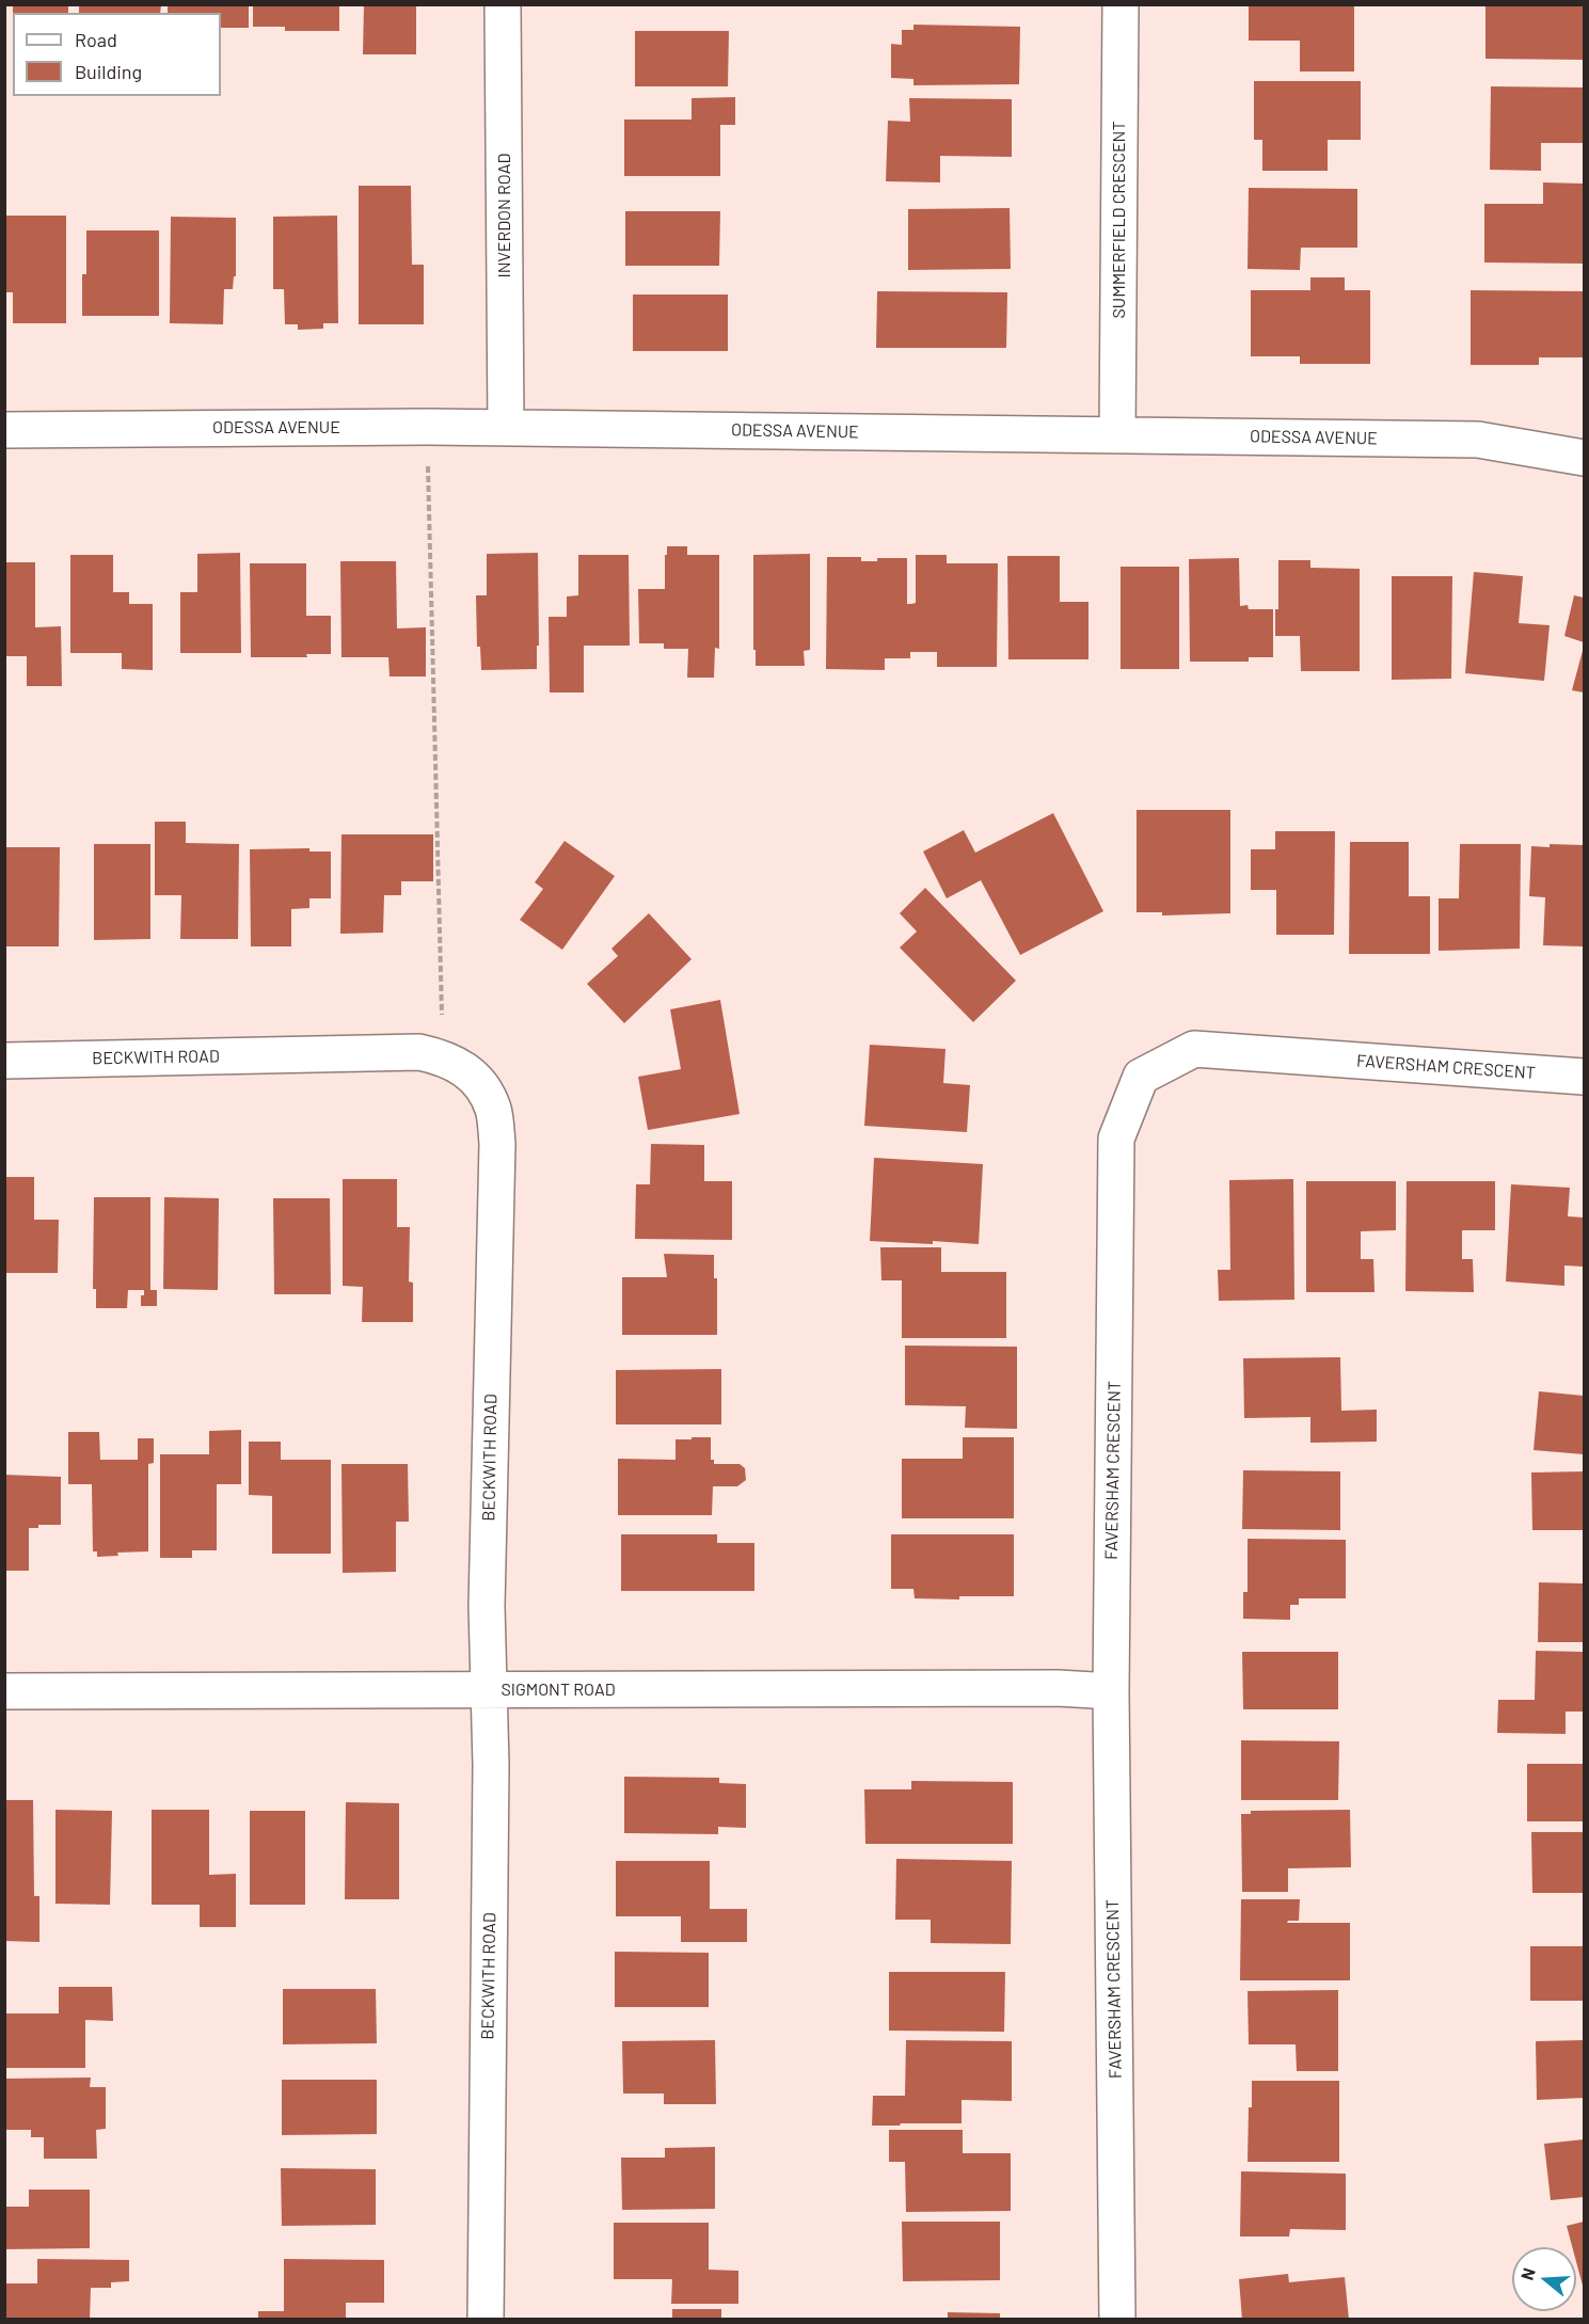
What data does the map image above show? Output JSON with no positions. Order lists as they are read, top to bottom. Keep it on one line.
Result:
{"streets":{"street":["INVERDON ROAD","SUMMERFIELD CRESCENT","ODESSA AVENUE","BECKWITH ROAD","FAVERSHAM CRESCENT","SIGMONT ROAD"]},"crossings":[["INVERDON ROAD","ODESSA AVENUE"],["SUMMERFIELD CRESCENT","ODESSA AVENUE"],["BECKWITH ROAD","SIGMONT ROAD"],["FAVERSHAM CRESCENT","SIGMONT ROAD"]],"legend":["Road","Building"],"north":"left"}
